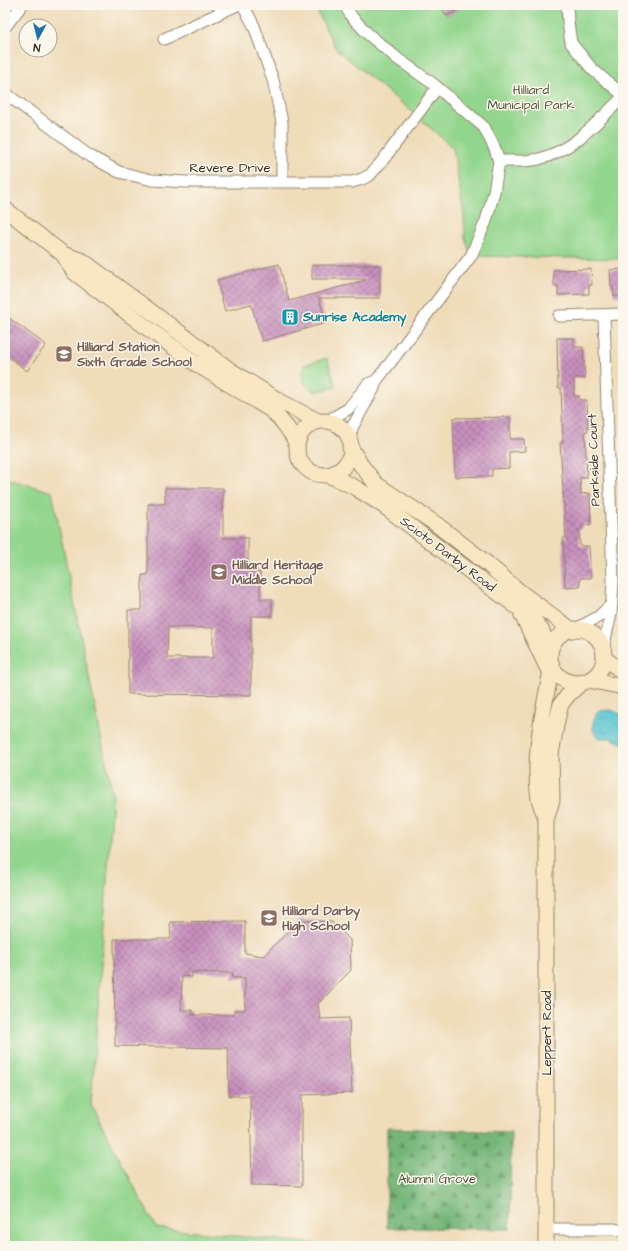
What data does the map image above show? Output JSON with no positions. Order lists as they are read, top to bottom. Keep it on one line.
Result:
{"streets":{"main road":["Scioto Darby Road","Leppert Road"],"street":["Revere Drive","Parkside Court"]},"crossings":[["Parkside Court","Scioto Darby Road"],["Parkside Court","Leppert Road"],["Scioto Darby Road","Leppert Road"]],"parks":["Hilliard Municipal Park","Alumni Grove"],"places":{"building":["Sunrise Academy"],"school or university":["Hilliard Station Sixth Grade School","Hilliard Heritage Middle School","Hilliard Darby High School"]},"north":"bottom"}
